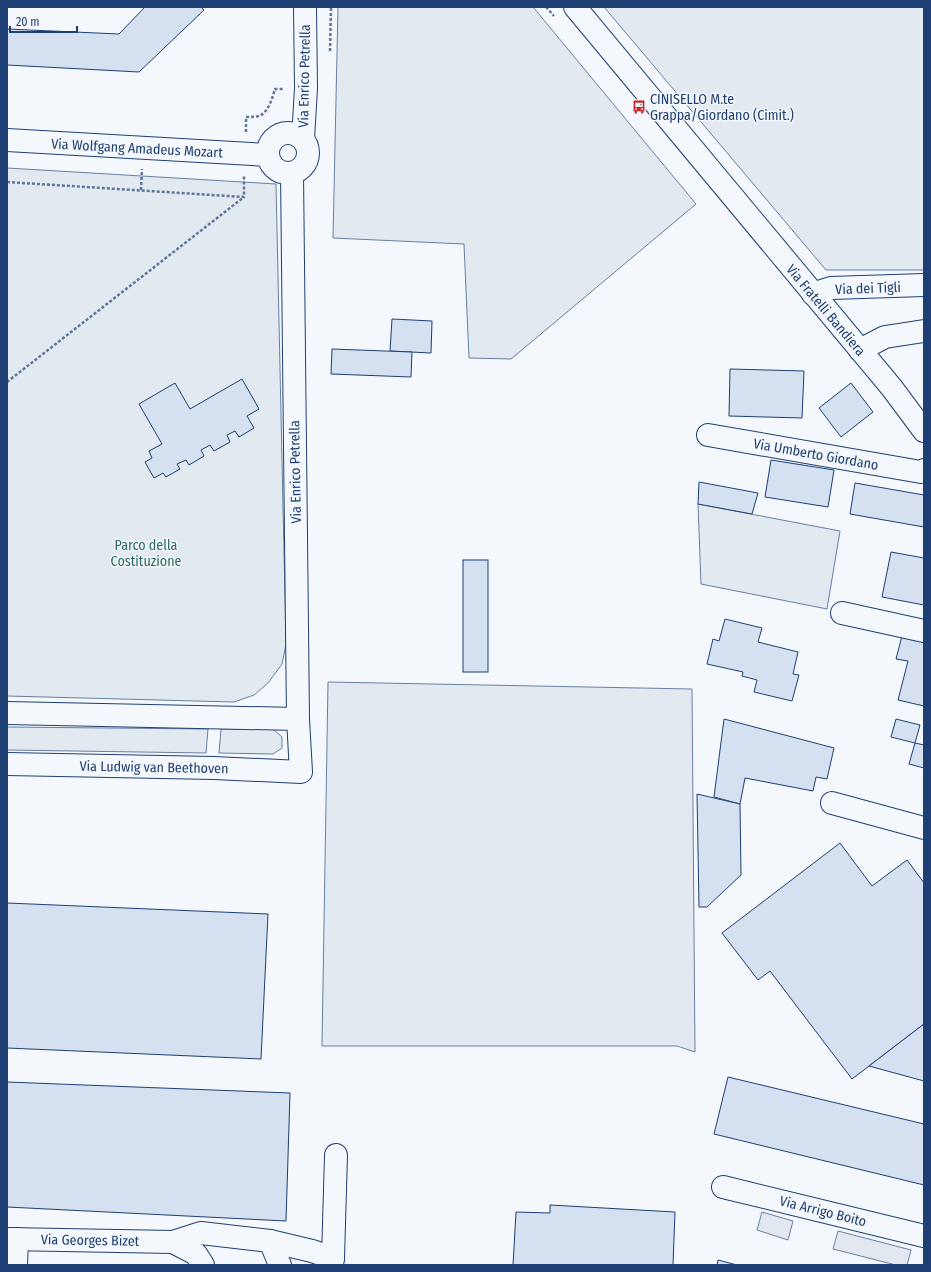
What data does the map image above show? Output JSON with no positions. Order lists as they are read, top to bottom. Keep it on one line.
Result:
{"streets":{"street":["Via Enrico Petrella","Via Wolfgang Amadeus Mozart","Via dei Tigli","Via Fratelli Bandiera","Via Umberto Giordano","Via Ludwig van Beethoven","Via Arrigo Boito","Via Georges Bizet"]},"crossings":[["Via Enrico Petrella","Via Wolfgang Amadeus Mozart"],["Via Enrico Petrella","Via Ludwig van Beethoven"],["Via dei Tigli","Via Fratelli Bandiera"]],"parks":["Parco della Costituzione"],"places":{"bus stop":["CINISELLO M.te Grappa/Giordano (Cimit.)"]},"scale_bar":"20 m"}
